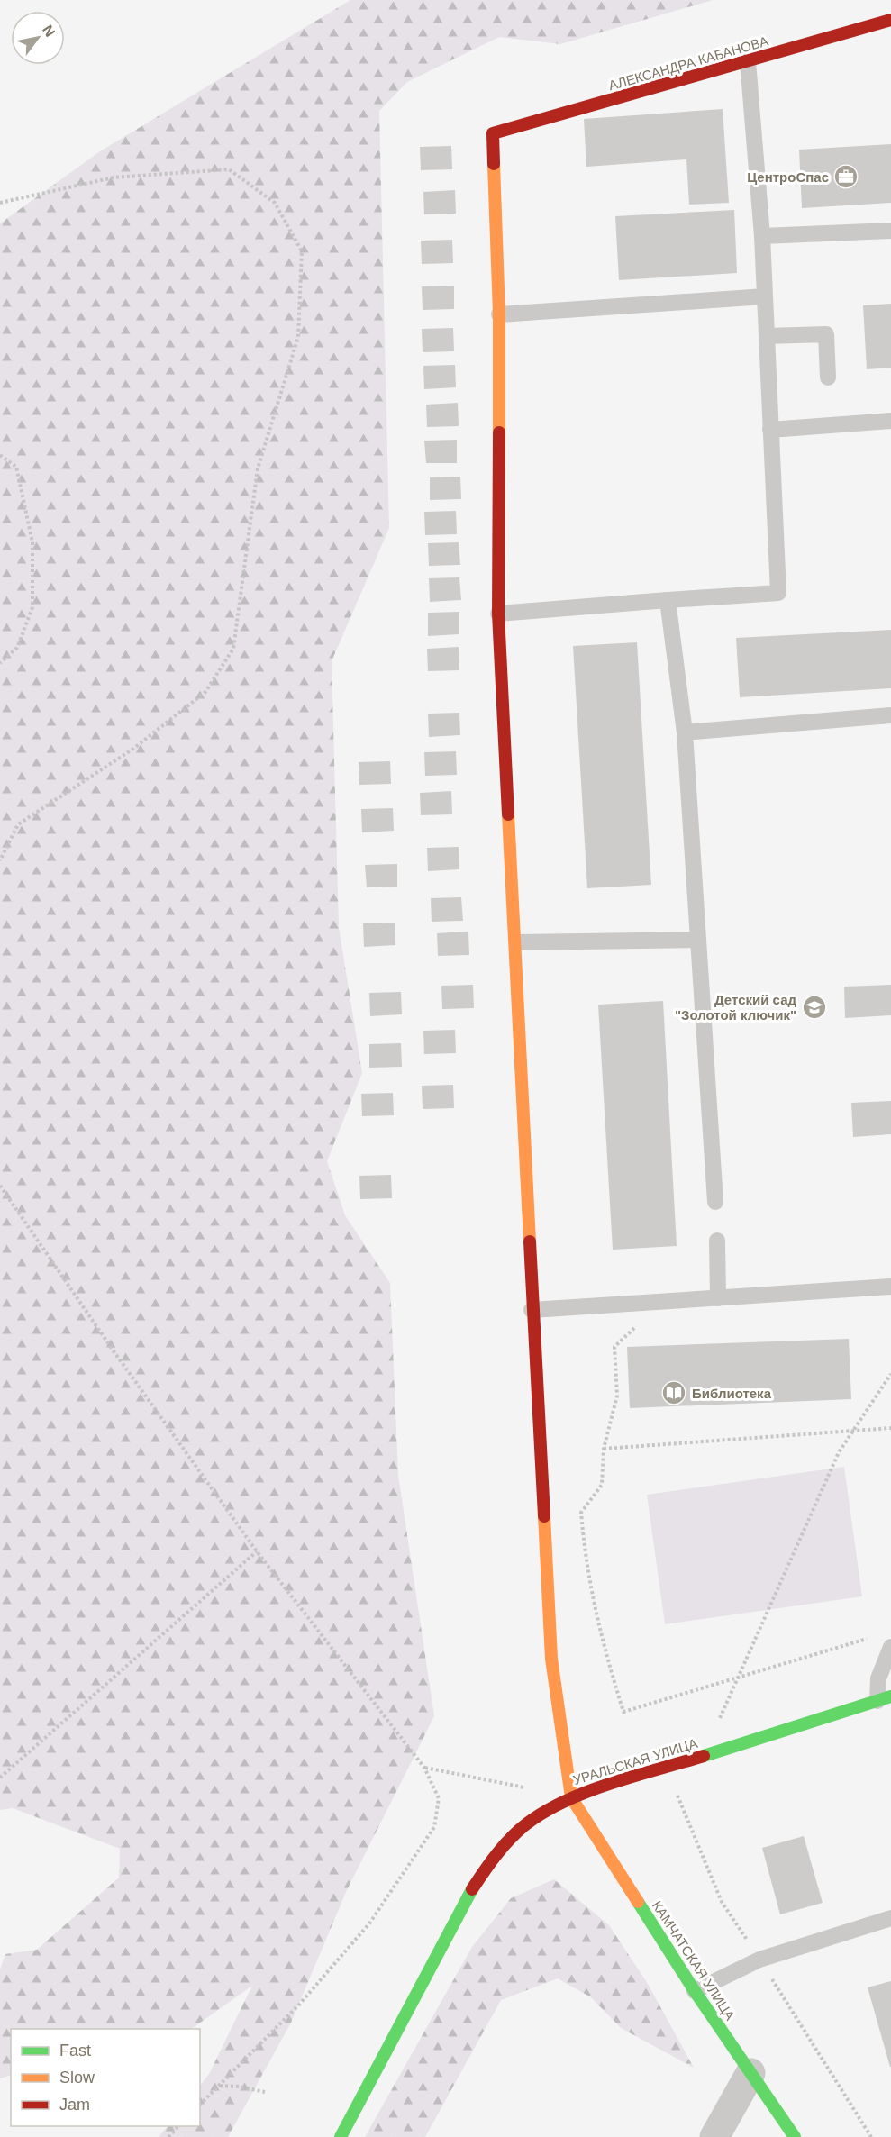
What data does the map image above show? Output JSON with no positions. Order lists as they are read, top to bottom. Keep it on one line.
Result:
{"streets":{"street":["АЛЕКСАНДРА КАБАНОВА","УРАЛЬСКАЯ УЛИЦА","КАМЧАТСКАЯ УЛИЦА"]},"crossings":[["УРАЛЬСКАЯ УЛИЦА","КАМЧАТСКАЯ УЛИЦА"]],"places":{"office":["ЦентроСпас"],"school or university":["Детский сад \"Золотой ключик\""],"library":["Библиотека"]},"legend":["Fast","Slow","Jam"],"north":"top right"}
